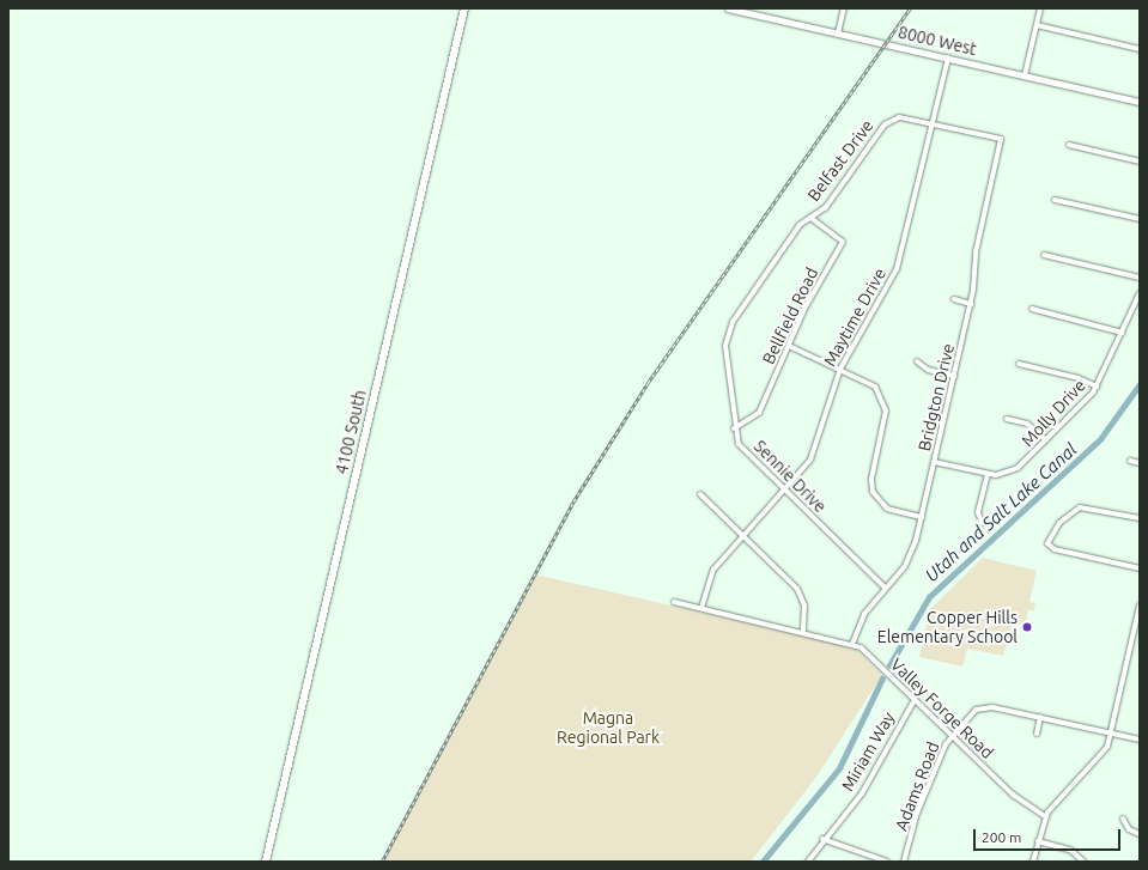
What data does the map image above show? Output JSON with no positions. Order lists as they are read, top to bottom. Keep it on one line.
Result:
{"streets":{"main road":["4100 South"],"street":["8000 West","Belfast Drive","Bellfield Road","Maytime Drive","Bridgton Drive","Molly Drive","Sennie Drive","Valley Forge Road","Miriam Way","Adams Road"]},"crossings":[["8000 West","Maytime Drive"],["Belfast Drive","Bellfield Road"],["Belfast Drive","Maytime Drive"],["Belfast Drive","Bridgton Drive"],["Belfast Drive","Sennie Drive"],["Bellfield Road","Sennie Drive"],["Maytime Drive","Sennie Drive"],["Maytime Drive","Valley Forge Road"],["Bridgton Drive","Molly Drive"],["Bridgton Drive","Sennie Drive"],["Bridgton Drive","Valley Forge Road"],["Valley Forge Road","Miriam Way"],["Valley Forge Road","Adams Road"]],"water":["Utah and Salt Lake Canal"],"parks":["Magna Regional Park"],"places":["Copper Hills Elementary School"],"scale_bar":"200 m"}
